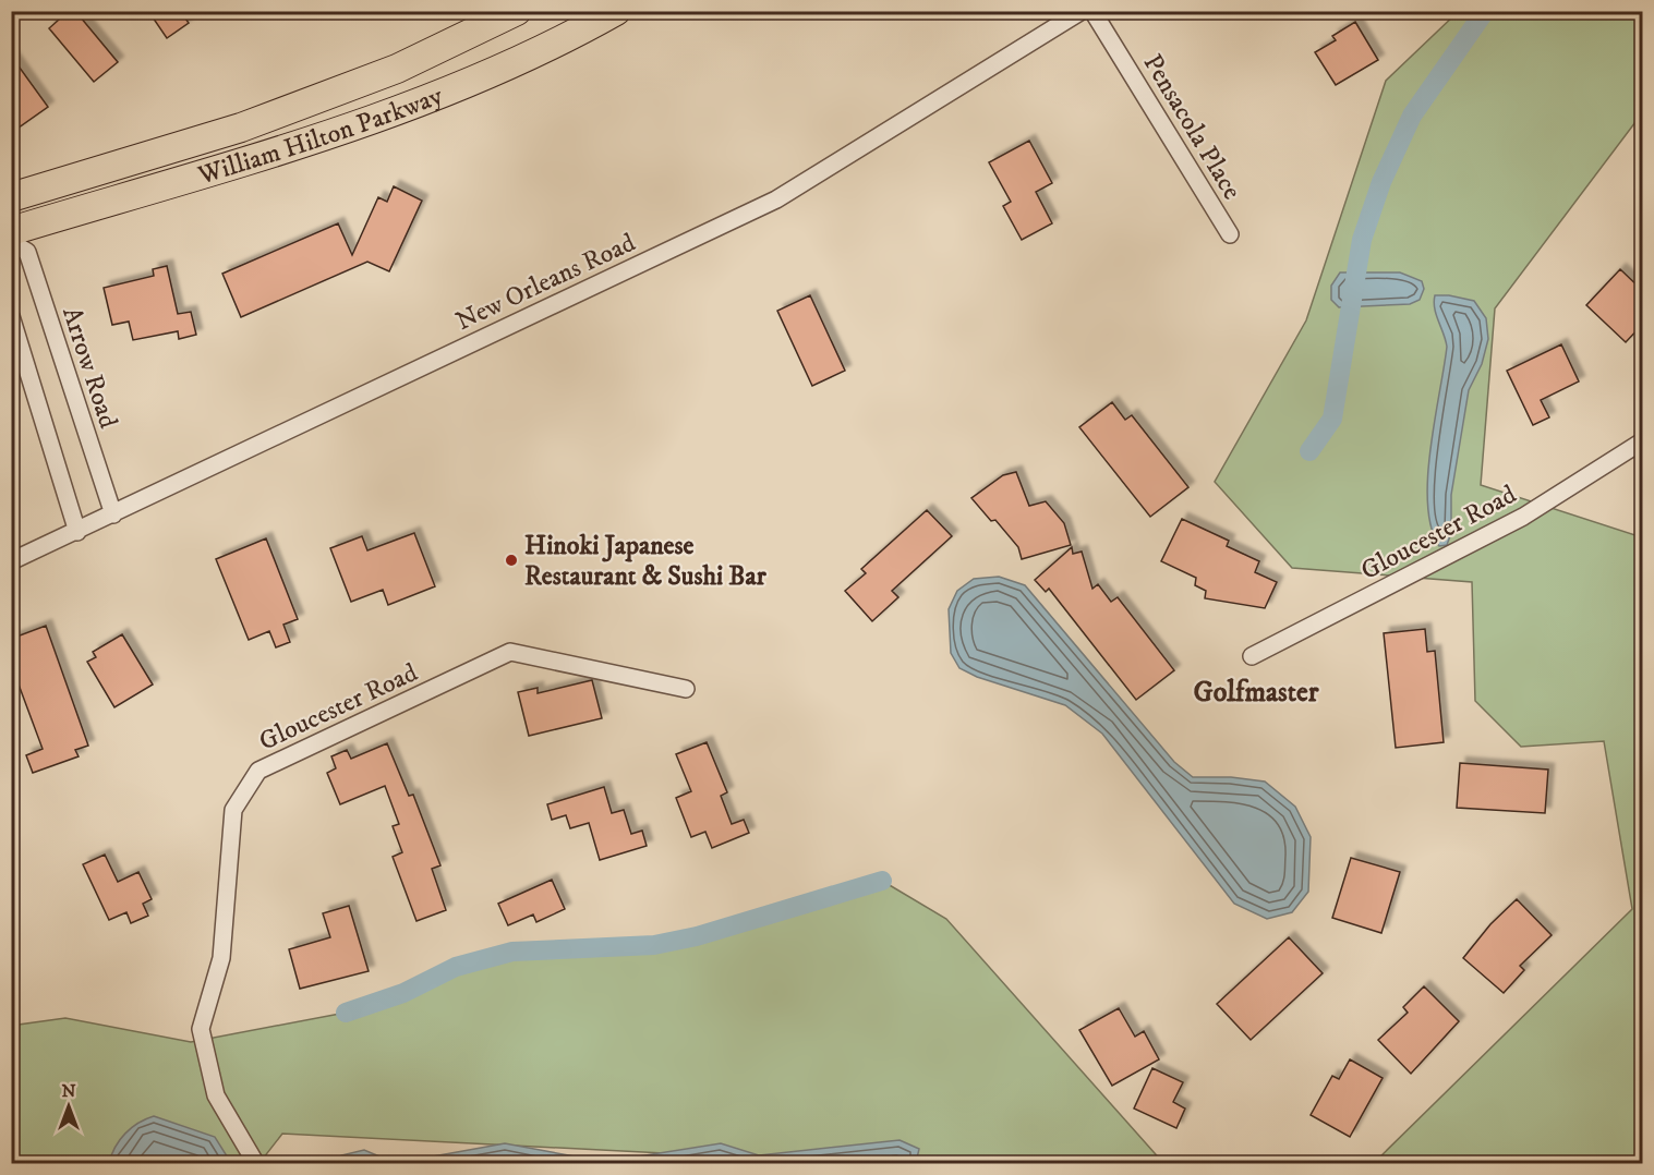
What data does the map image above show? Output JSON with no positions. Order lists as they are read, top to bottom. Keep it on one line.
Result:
{"streets":{"highway":["William Hilton Parkway"],"street":["Pensacola Place","New Orleans Road","Arrow Road","Gloucester Road"]},"crossings":[["New Orleans Road","Arrow Road"]],"districts":["Golfmaster"],"places":["Hinoki Japanese Restaurant & Sushi Bar"],"north":"top"}
